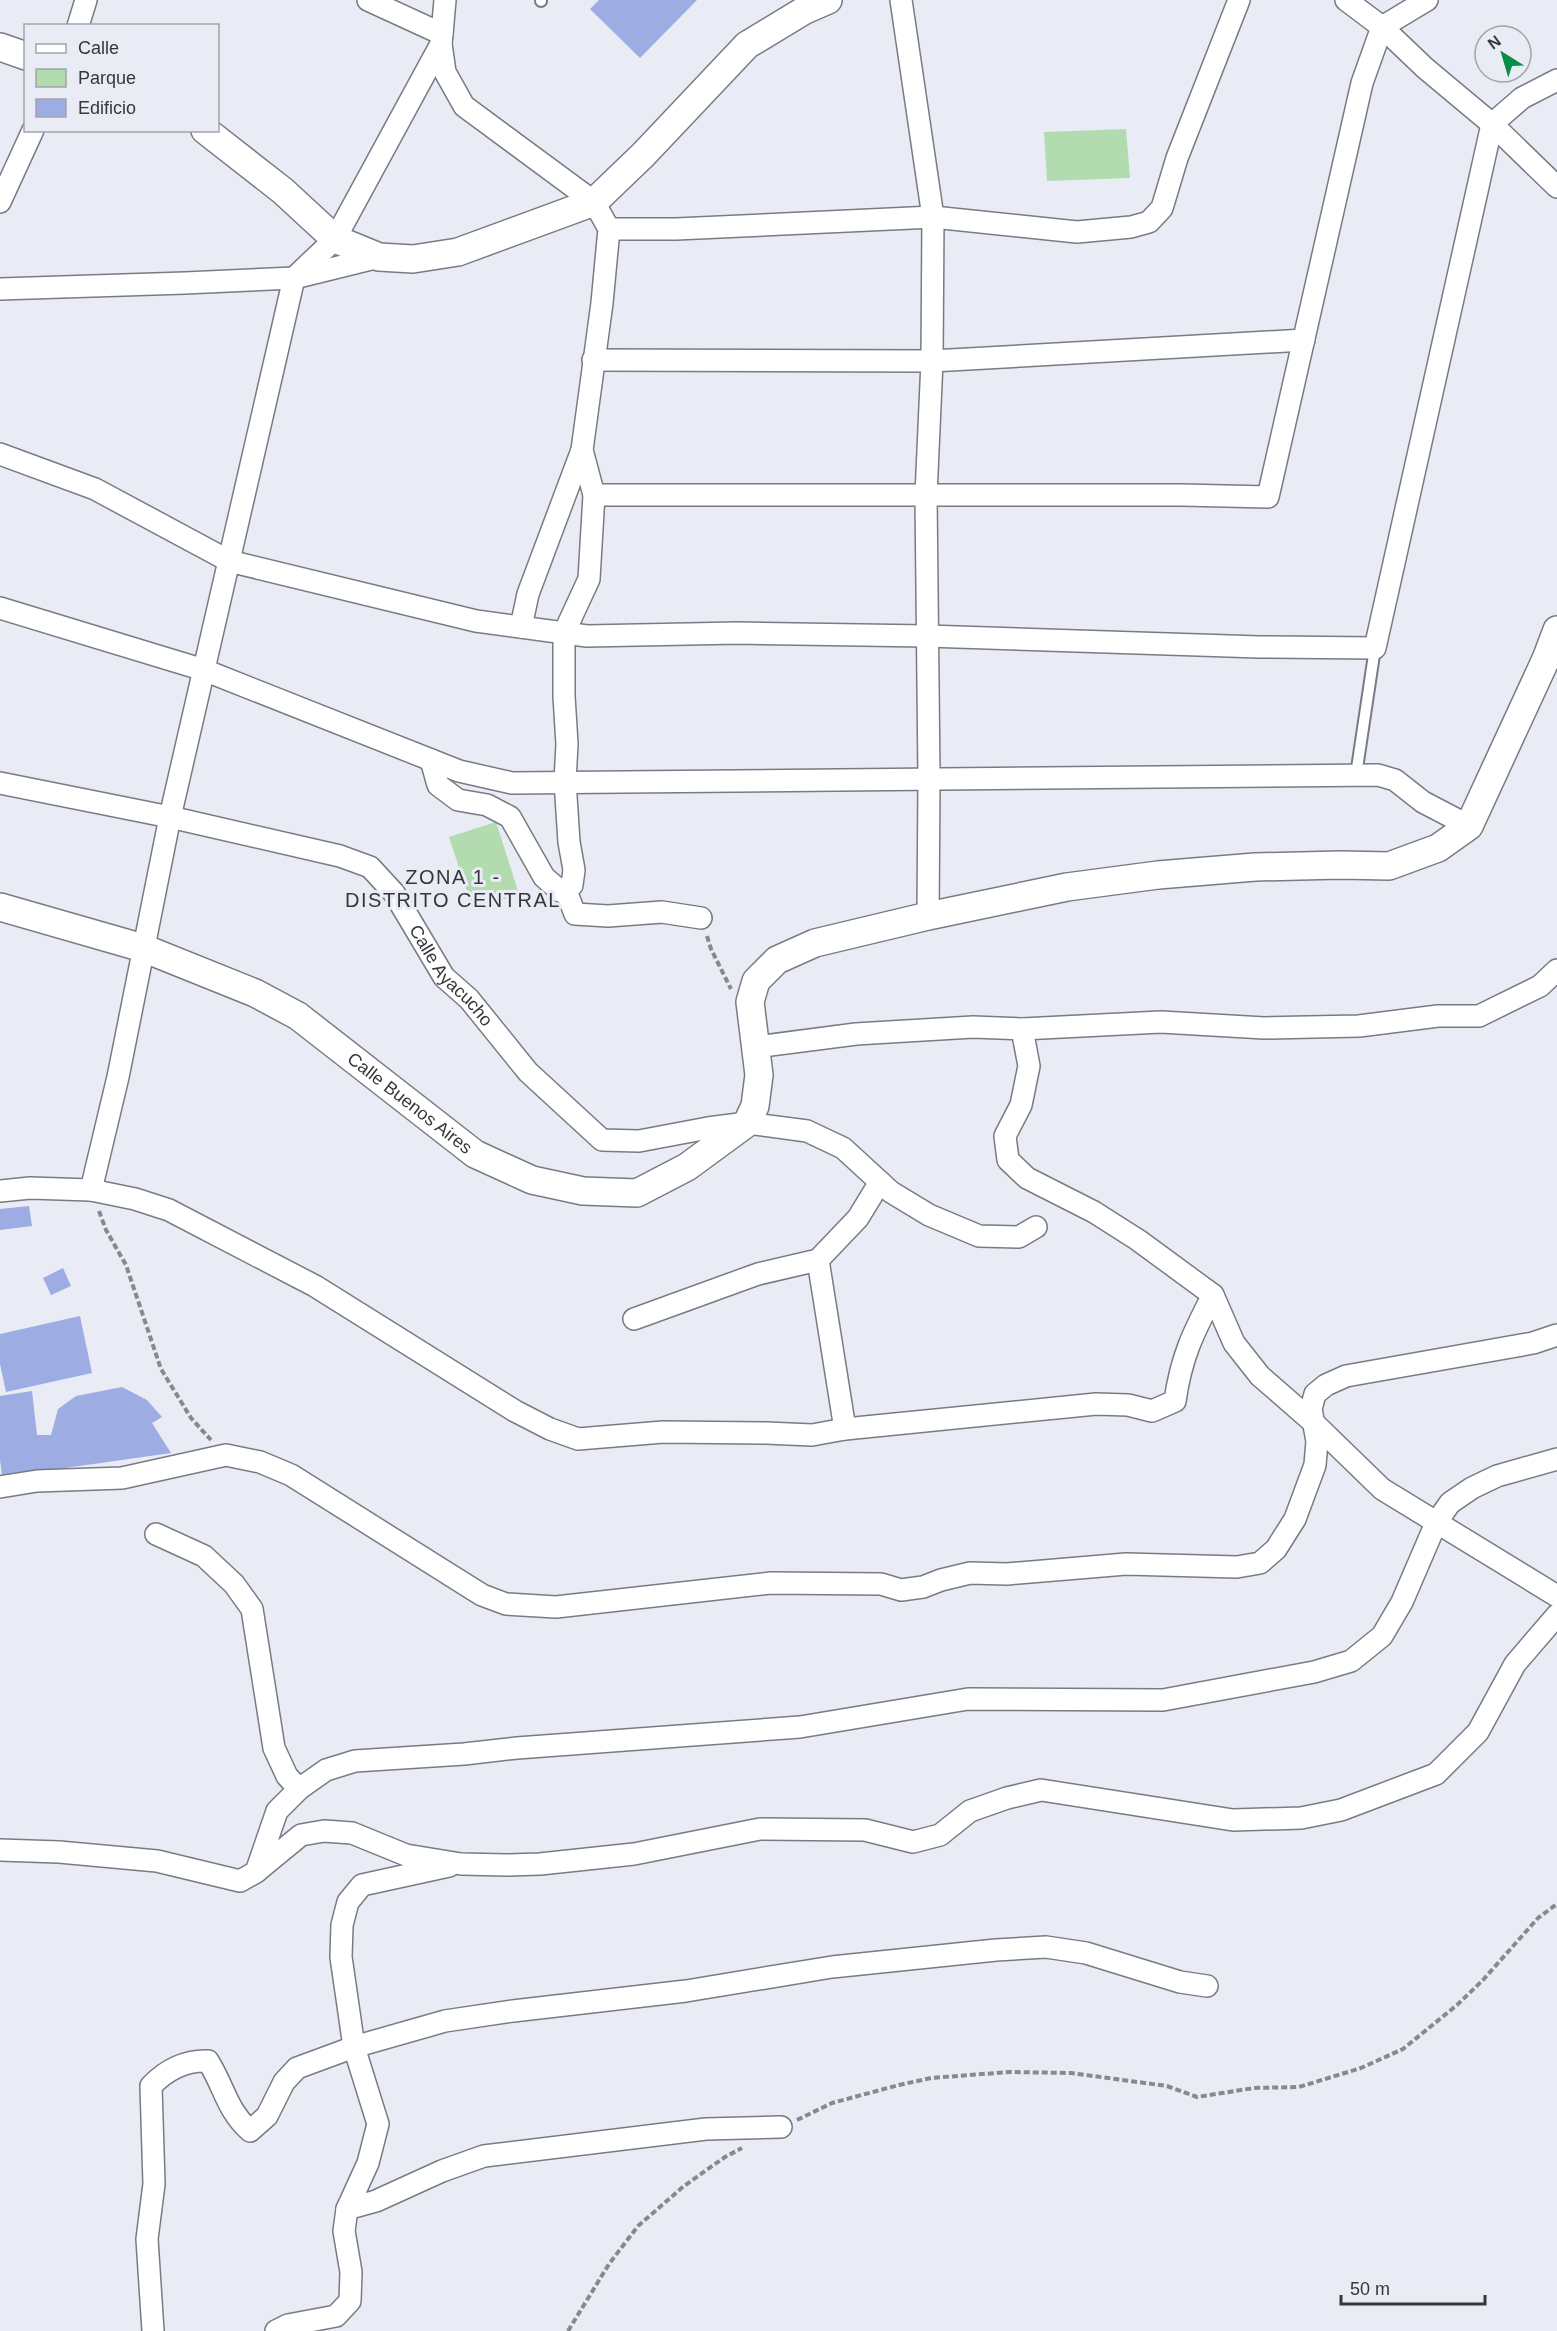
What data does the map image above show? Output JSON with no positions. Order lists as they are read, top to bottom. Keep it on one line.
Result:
{"streets":{"street":["Calle Ayacucho","Calle Buenos Aires"]},"crossings":[["Calle Ayacucho","Calle Buenos Aires"]],"districts":["ZONA 1 - DISTRITO CENTRAL"],"legend":["Calle","Parque","Edificio"],"scale_bar":"50 m","north":"top left"}
